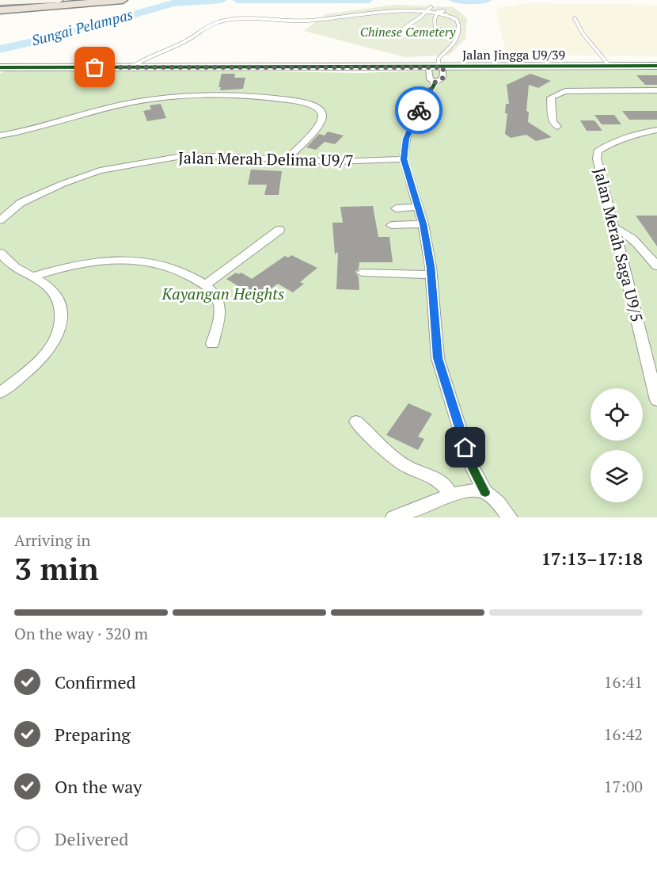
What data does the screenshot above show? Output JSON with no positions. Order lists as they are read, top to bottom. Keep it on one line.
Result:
{"streets":{"street":["Jalan Jingga U9/39","Jalan Merah Delima U9/7","Jalan Merah Saga U9/5"]},"water":["Sungai Pelampas"],"parks":["Chinese Cemetery","Kayangan Heights"],"page":{"heading":["3 min","Arriving in","17:13–17:18"],"bar":"On the way · 320 m","list":[["Confirmed","16:41"],["Preparing","16:42"],["On the way","17:00"],"Delivered"]}}
